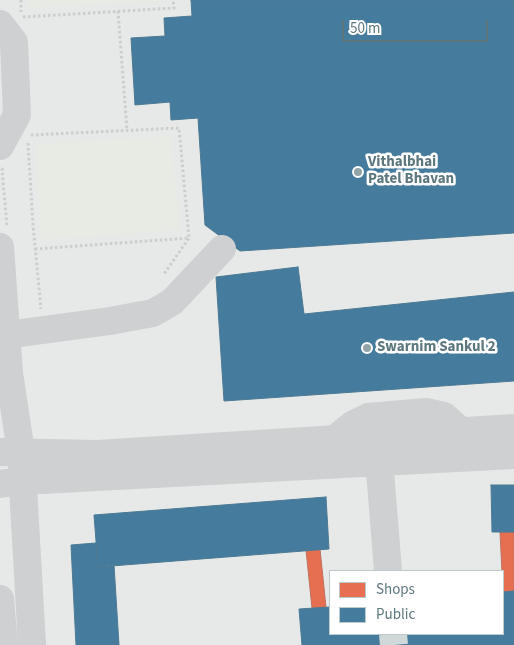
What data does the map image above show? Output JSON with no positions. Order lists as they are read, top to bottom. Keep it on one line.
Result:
{"places":["Vithalbhai Patel Bhavan","Swarnim Sankul 2"],"legend":["Shops","Public"],"scale_bar":"50 m"}
